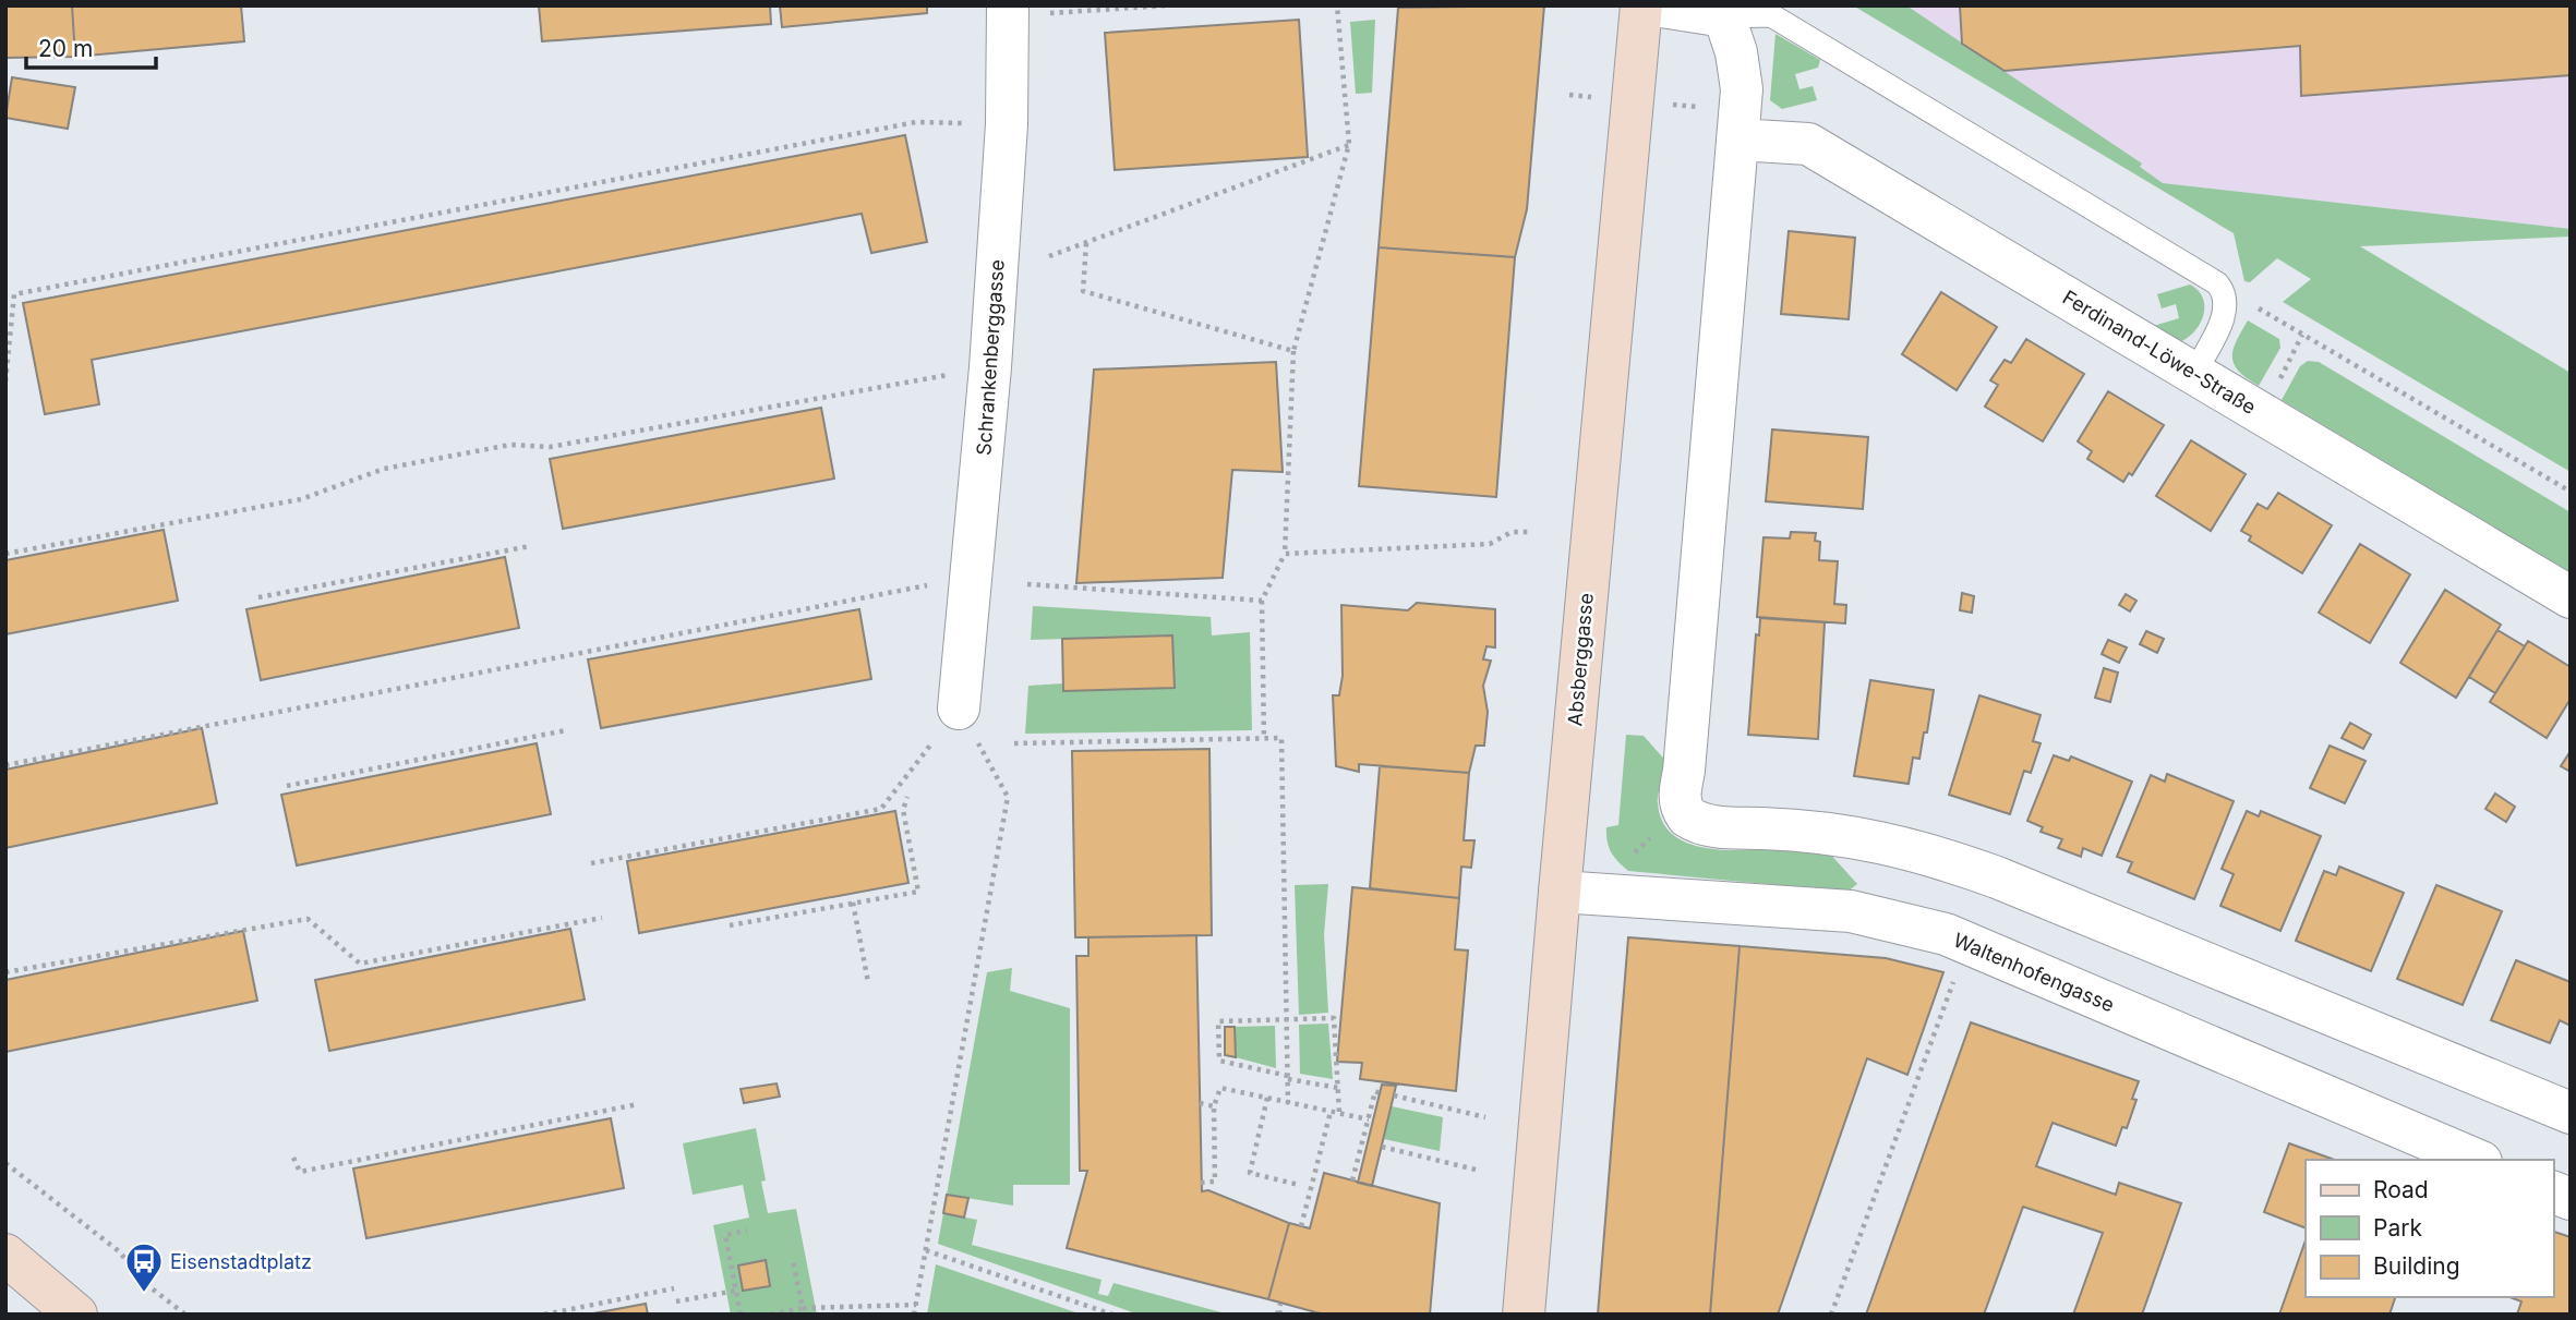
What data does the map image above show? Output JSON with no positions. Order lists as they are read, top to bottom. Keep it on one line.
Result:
{"streets":{"street":["Ferdinand-Löwe-Straße","Schrankenberggasse","Absberggasse","Waltenhofengasse"]},"crossings":[["Absberggasse","Waltenhofengasse"]],"places":{"bus stop":["Eisenstadtplatz"]},"legend":["Road","Park","Building"],"scale_bar":"20 m"}
